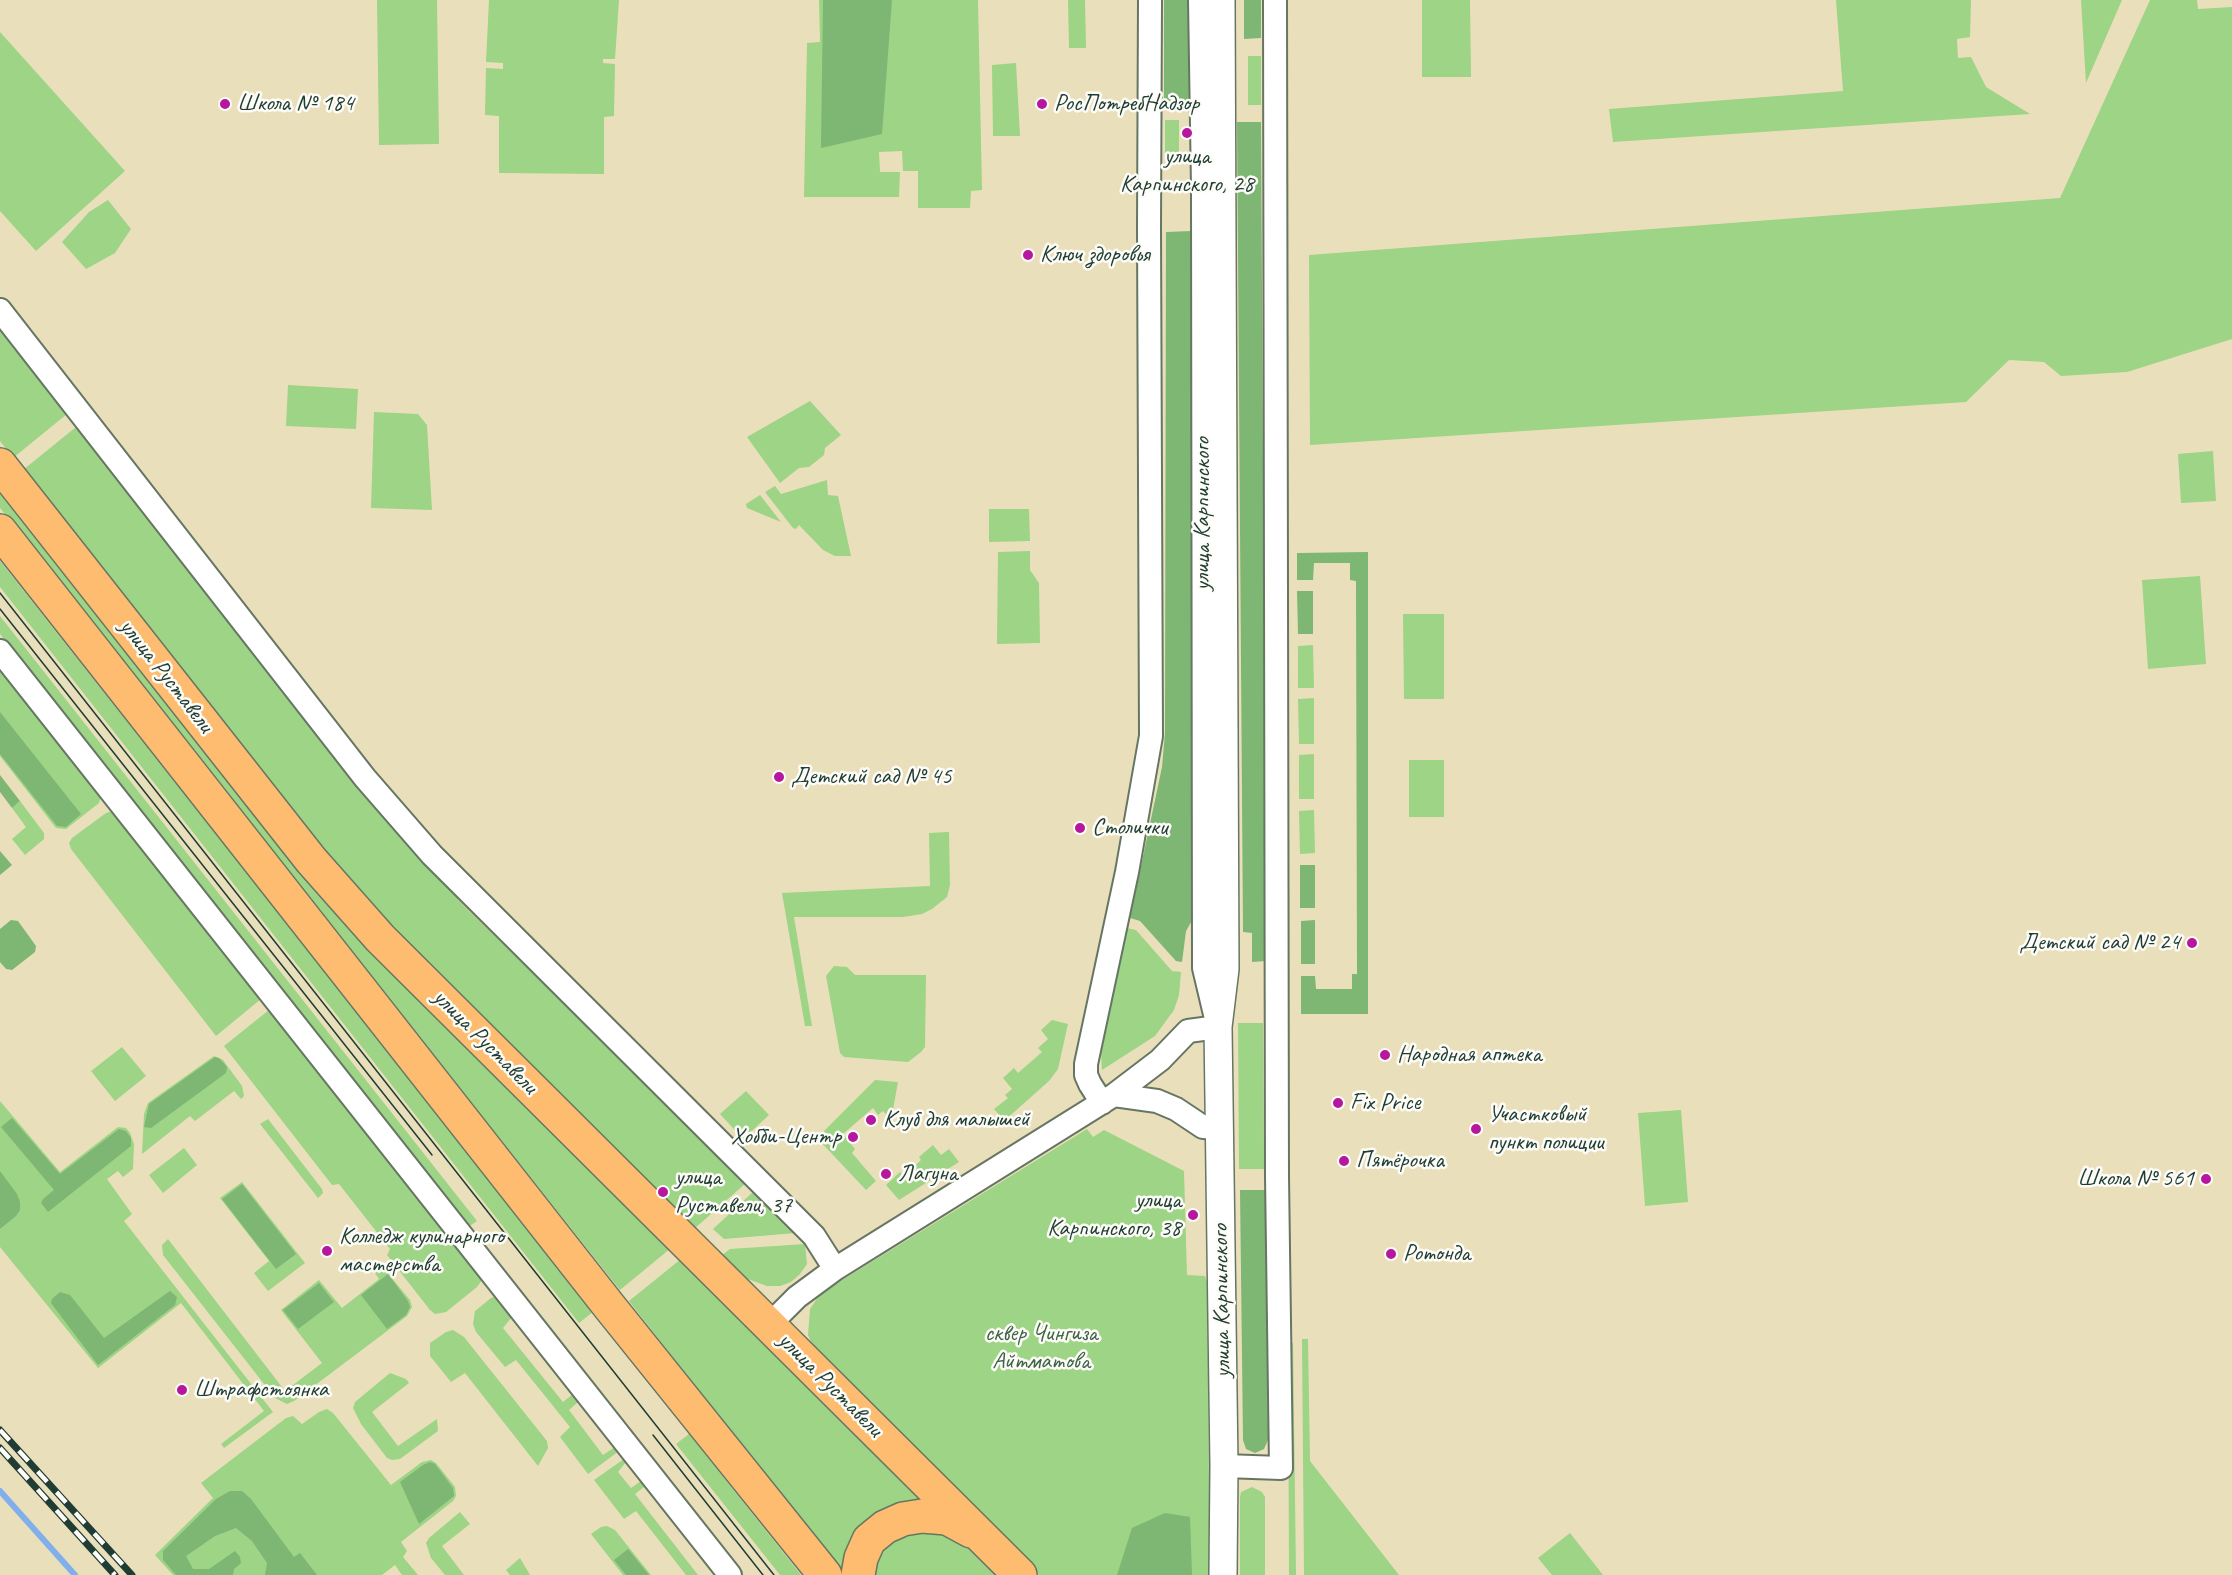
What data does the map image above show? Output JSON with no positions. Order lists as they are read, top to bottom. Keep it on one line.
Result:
{"streets":{"main road":["улица Руставели"],"street":["улица Карпинского"]},"parks":["сквер Чингиза Айтматова"],"places":["Школа № 184","РосПотребНадзор","улица Карпинского, 28","Ключ здоровья","Детский сад № 45","Столички","Детский сад № 24","Народная аптека","Fix Price","Клуб для малышей","Участковый пункт полиции","Хобби-Центр","Пятёрочка","Лагуна","Школа № 561","улица Руставели, 37","улица Карпинского, 38","Колледж кулинарного мастерства","Ротонда","Штрафстоянка"]}
